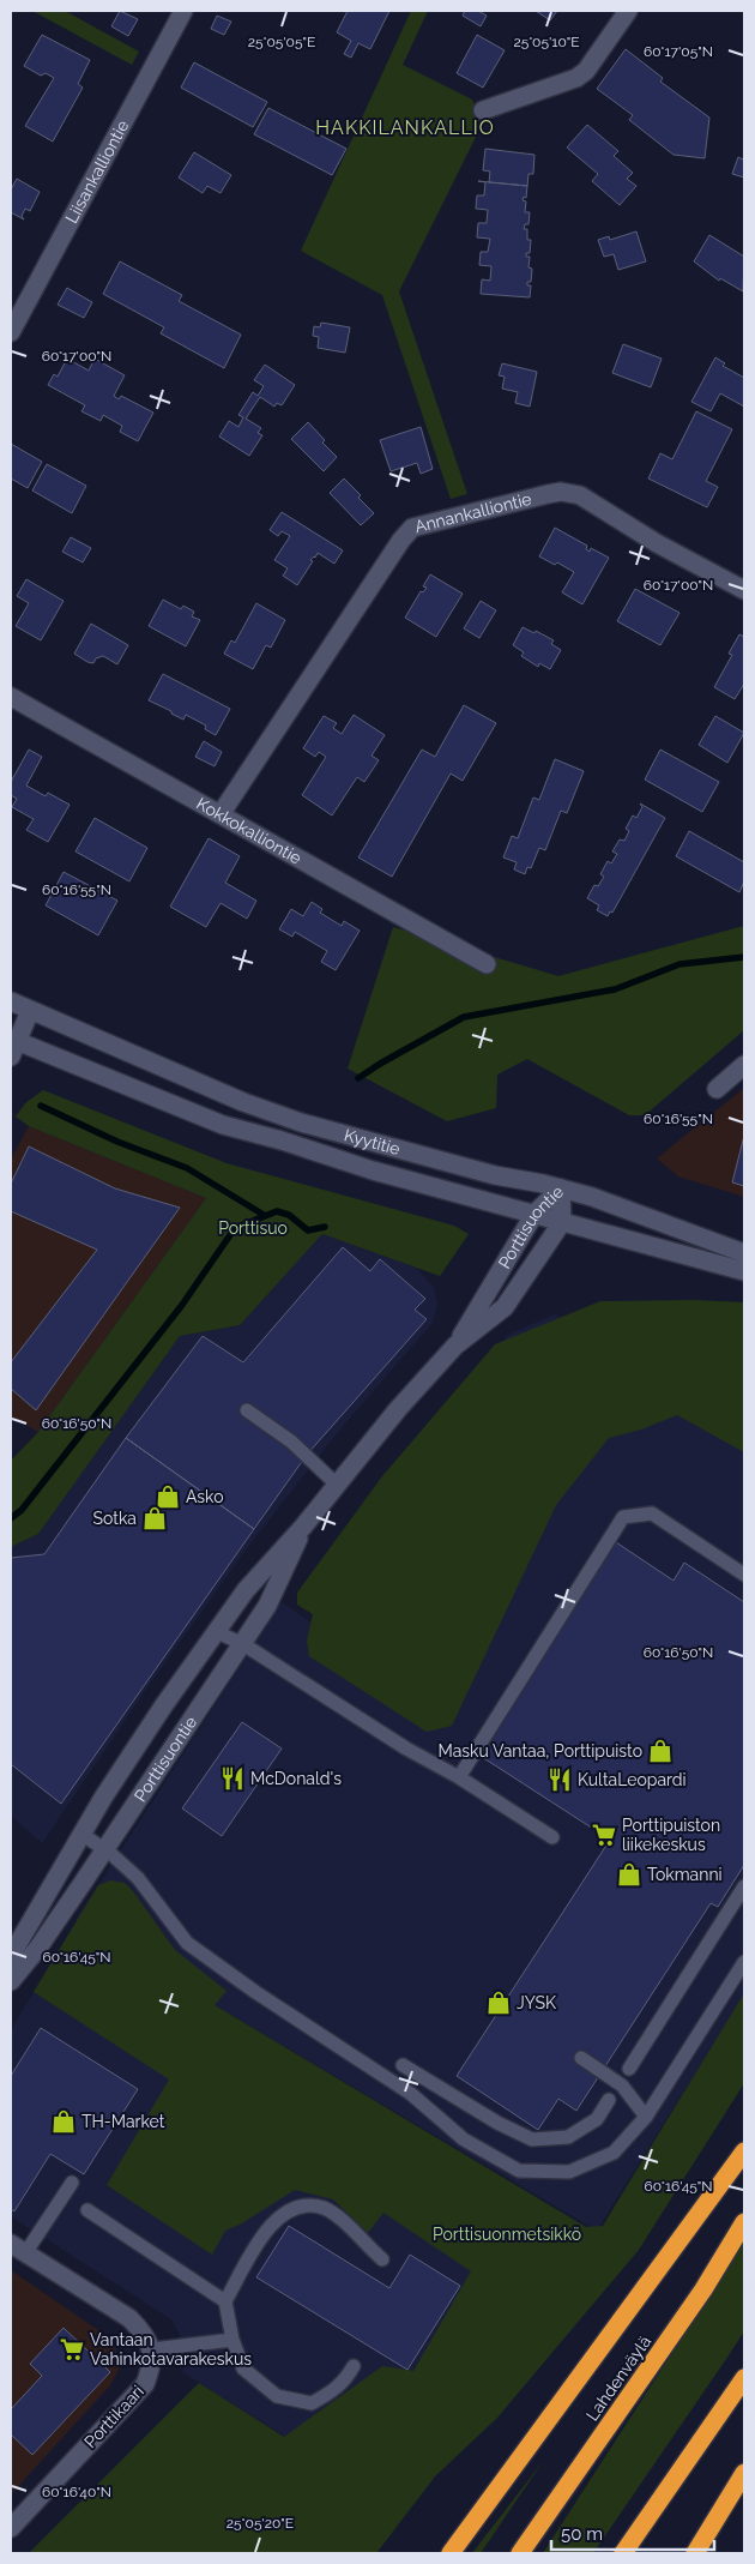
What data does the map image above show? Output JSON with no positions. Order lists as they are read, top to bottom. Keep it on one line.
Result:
{"streets":{"highway":["Lahdenväylä"],"street":["Liisankalliontie","Annankalliontie","Kokkokalliontie","Kyytitie","Porttisuontie","Porttikaari"]},"crossings":[["Annankalliontie","Kokkokalliontie"],["Kyytitie","Porttisuontie"]],"districts":["HAKKILANKALLIO"],"parks":["Porttisuo","Porttisuonmetsikkö"],"places":{"shop":["Asko","Sotka","Masku Vantaa, Porttipuisto","Tokmanni","JYSK","TH-Market"],"restaurant":["McDonald's","KultaLeopardi"],"supermarket":["Porttipuiston liikekeskus","Vantaan Vahinkotavarakeskus"]},"scale_bar":"50 m","coordinates":["25°05'05\"E","25°05'10\"E","60°17'05\"N","60°17'00\"N","60°16'55\"N","60°16'50\"N","60°16'45\"N","60°16'40\"N","25°05'20\"E"]}
